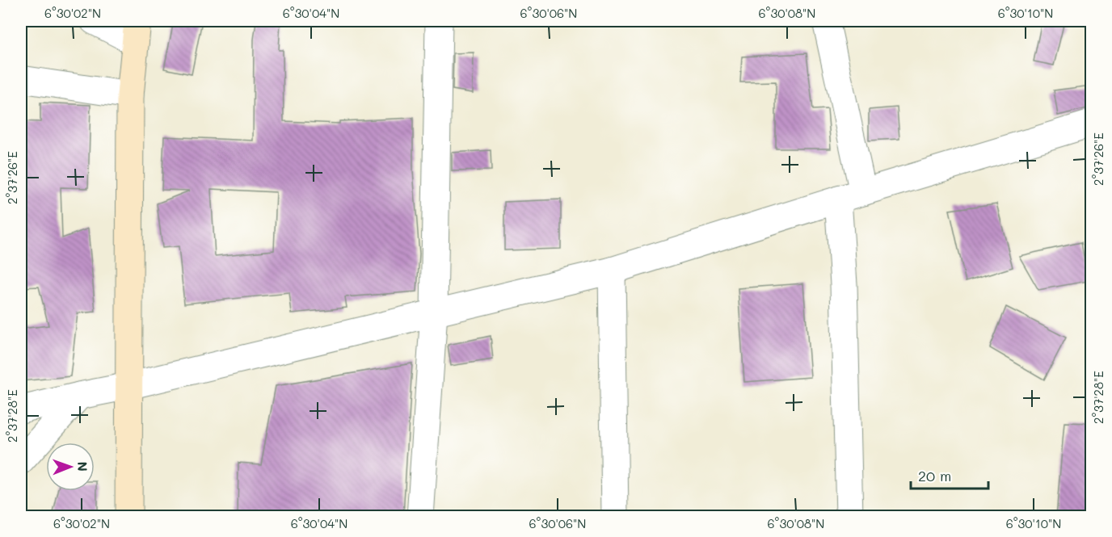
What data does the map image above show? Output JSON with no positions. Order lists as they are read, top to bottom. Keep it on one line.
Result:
{"scale_bar":"20 m","north":"right","coordinates":["6°30'02\"N","6°30'04\"N","6°30'06\"N","6°30'08\"N","6°30'10\"N","2°37'26\"E","2°37'28\"E"]}
